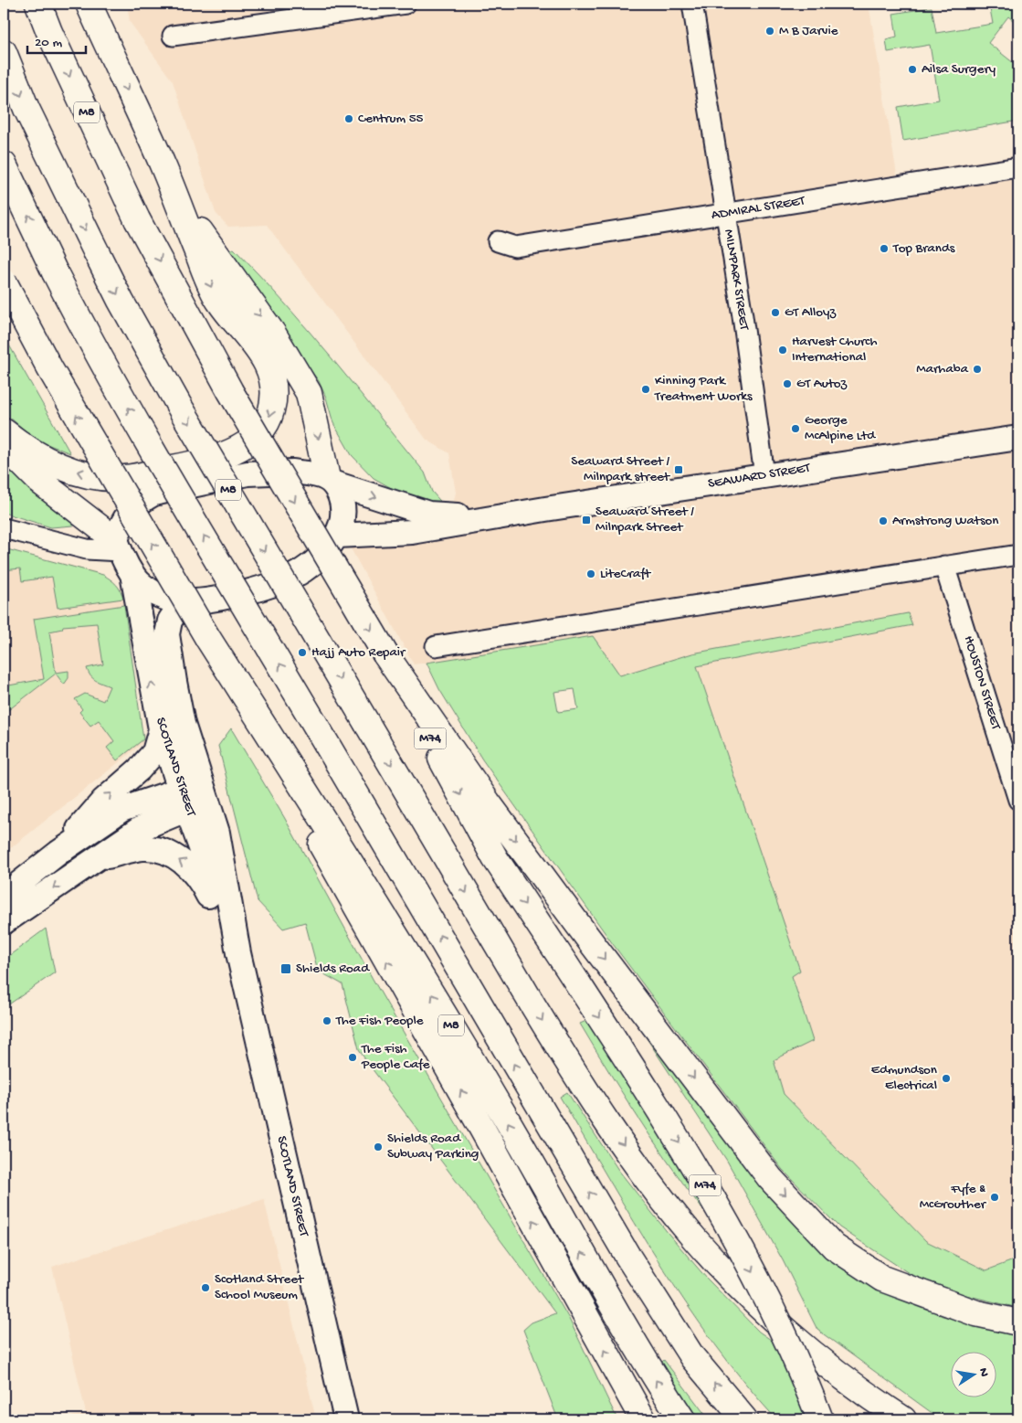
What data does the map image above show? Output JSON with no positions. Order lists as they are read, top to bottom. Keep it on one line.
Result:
{"streets":{"highway":["M8","M74"],"street":["ADMIRAL STREET","MILNPARK STREET","SEAWARD STREET","HOUSTON STREET","SCOTLAND STREET"]},"crossings":[["M8","M74"],["ADMIRAL STREET","MILNPARK STREET"],["MILNPARK STREET","SEAWARD STREET"]],"places":{"other":["M B Jarvie","Ailsa Surgery","Centrum 55","Top Brands","GT Alloyz","Harvest Church International","Marhaba","GT Autoz","Kinning Park Treatment Works","George McAlpine Ltd","Armstrong Watson","LiteCraft","Hajj Auto Repair","The Fish People","The Fish People Cafe","Edmundson Electrical","Shields Road Subway Parking","Fyfe & McGrouther","Scotland Street School Museum"],"transit":["Seaward Street / Milnpark street","Seaward Street / Milnpark Street","Shields Road"]},"scale_bar":"20 m","north":"right"}
